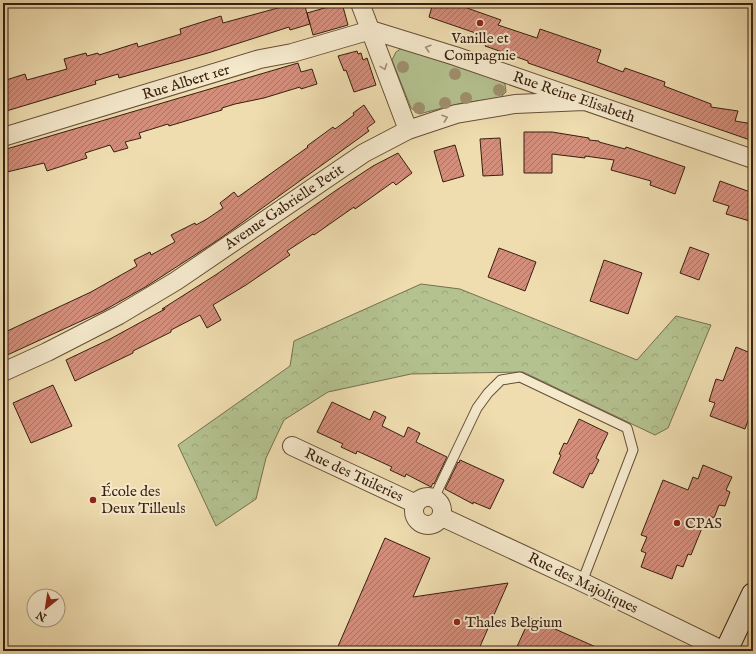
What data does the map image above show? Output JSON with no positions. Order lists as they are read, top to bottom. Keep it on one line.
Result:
{"streets":{"street":["Rue Albert 1er","Rue Reine Elisabeth","Avenue Gabrielle Petit","Rue des Tuileries","Rue des Majoliques"]},"crossings":[["Rue Albert 1er","Rue Reine Elisabeth"],["Rue Reine Elisabeth","Avenue Gabrielle Petit"],["Rue des Tuileries","Rue des Majoliques"]],"one_way":["Rue Reine Elisabeth"],"places":["Vanille et Compagnie","École des Deux Tilleuls","CPAS","Thales Belgium"],"north":"bottom left"}
